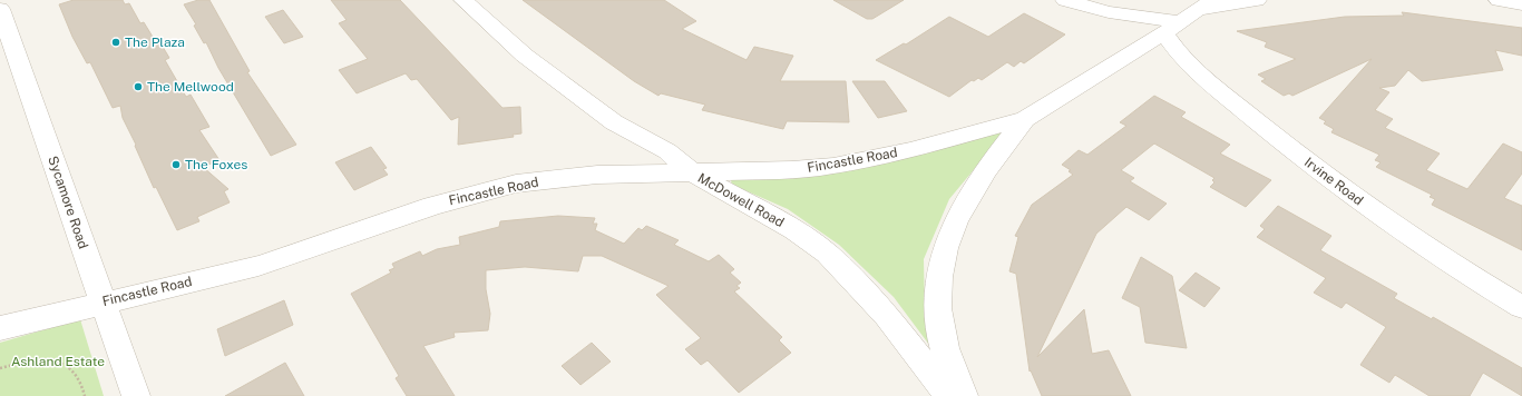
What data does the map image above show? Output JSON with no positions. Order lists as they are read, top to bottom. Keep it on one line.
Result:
{"streets":{"street":["Fincastle Road","Irvine Road","McDowell Road","Sycamore Road"]},"crossings":[["Fincastle Road","Irvine Road"],["Fincastle Road","McDowell Road"],["Fincastle Road","Sycamore Road"]],"parks":["Ashland Estate"],"places":["The Plaza","The Mellwood","The Foxes"]}
